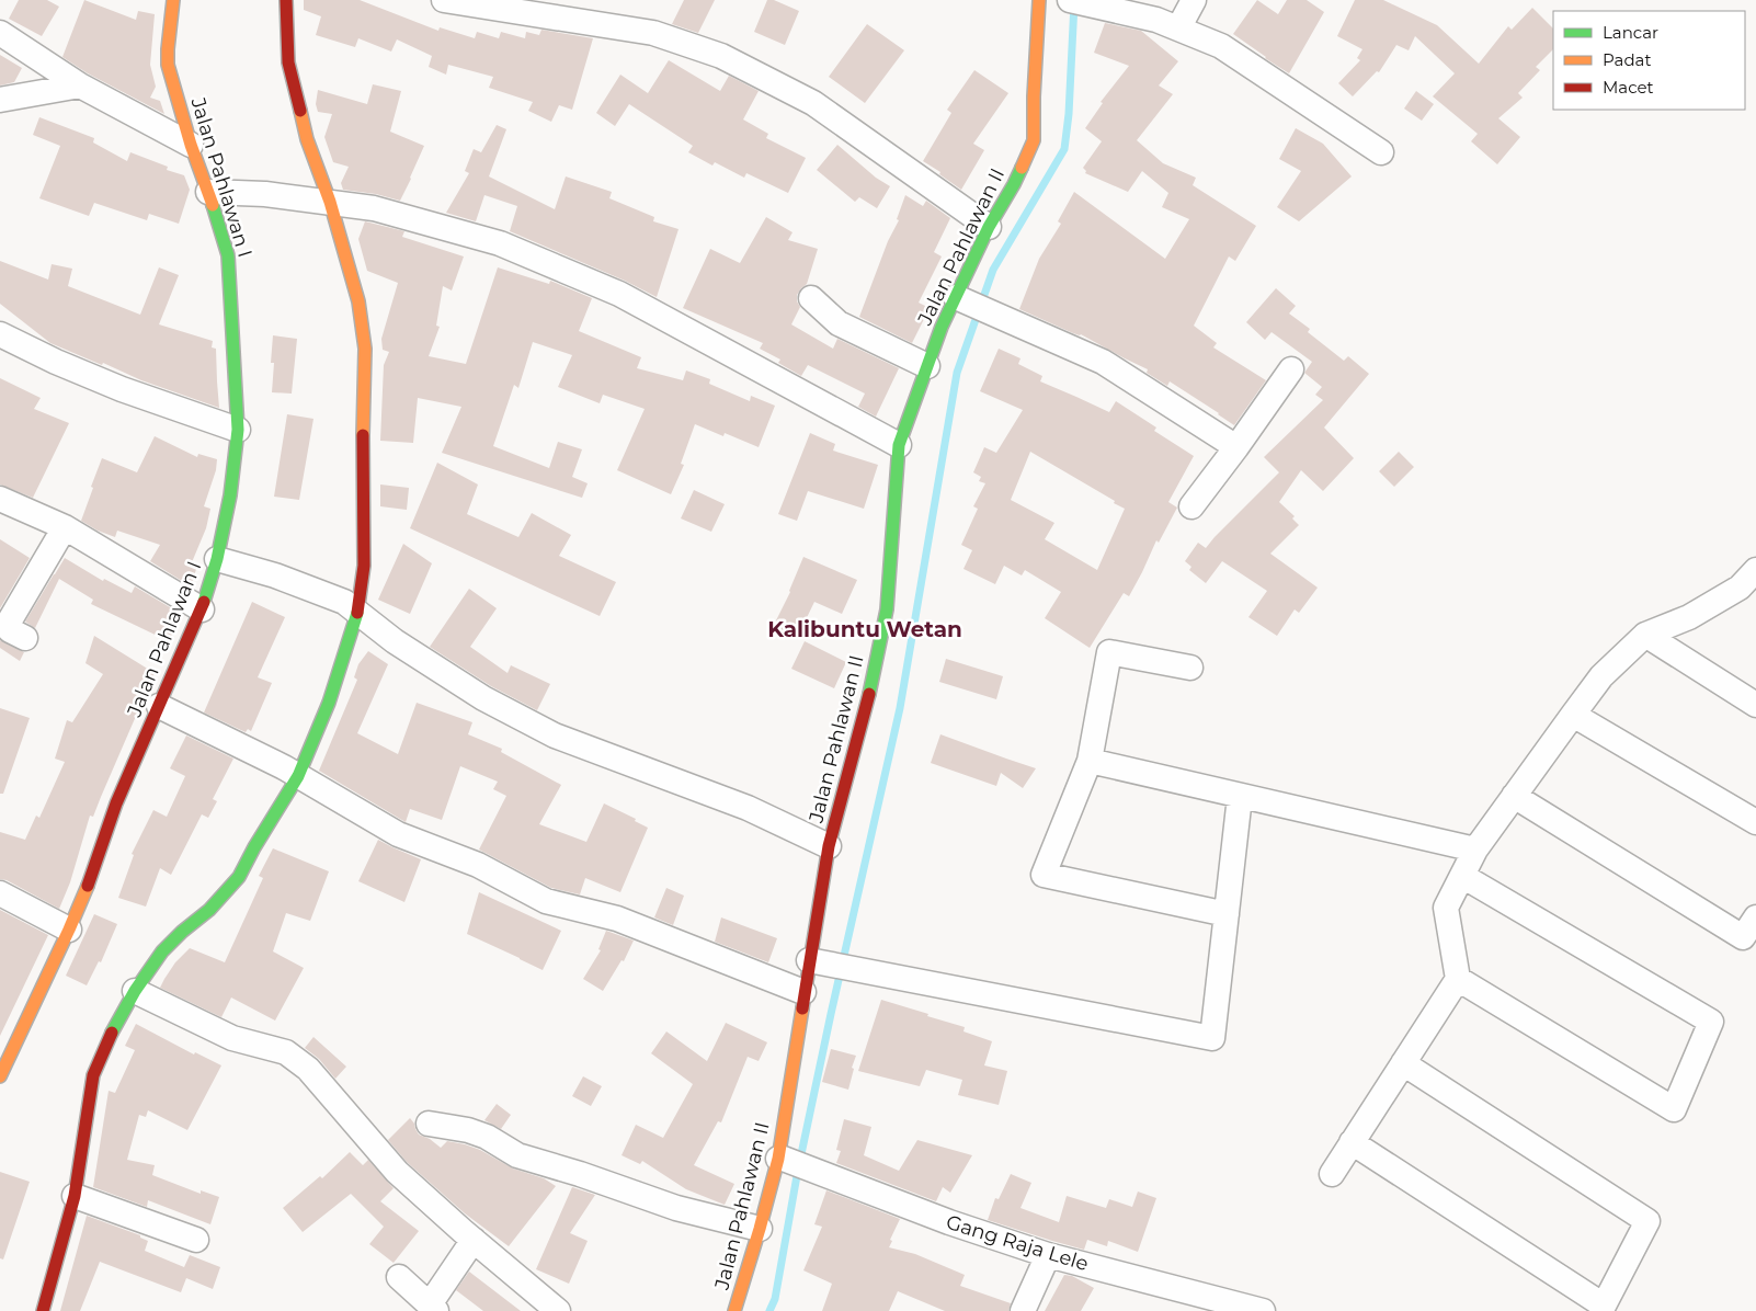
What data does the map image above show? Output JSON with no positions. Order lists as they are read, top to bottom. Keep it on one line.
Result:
{"streets":{"street":["Jalan Pahlawan I","Jalan Pahlawan II","Gang Raja Lele"]},"crossings":[["Jalan Pahlawan II","Gang Raja Lele"]],"districts":["Kalibuntu Wetan"],"legend":["Lancar","Padat","Macet"]}
